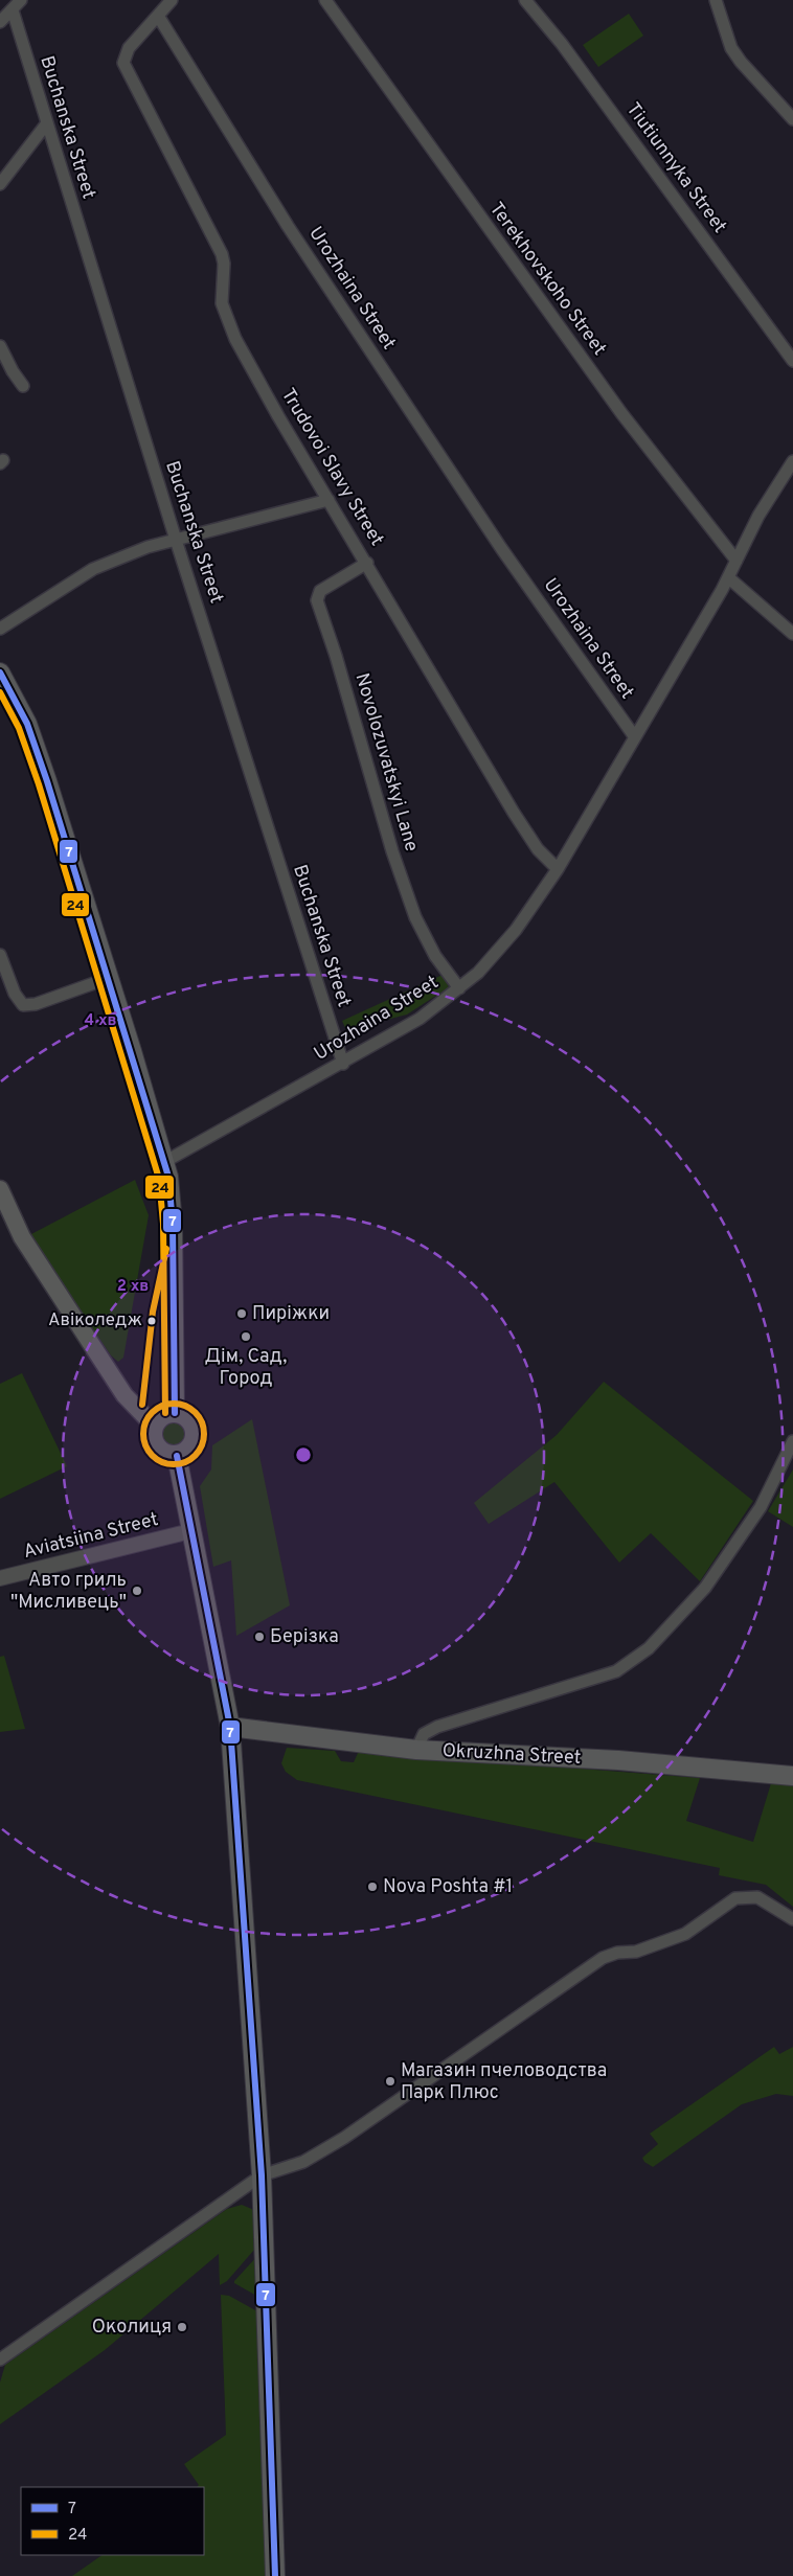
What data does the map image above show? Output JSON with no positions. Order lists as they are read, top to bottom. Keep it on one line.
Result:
{"streets":{"main road":["Okruzhna Street"],"street":["Buchanska Street","Tiutiunnyka Street","Terekhovskoho Street","Urozhaina Street","Trudovoi Slavy Street","Novolozuvatskyi Lane","Aviatsiina Street"]},"crossings":[["Buchanska Street","Urozhaina Street"],["Urozhaina Street","Trudovoi Slavy Street"],["Urozhaina Street","Novolozuvatskyi Lane"],["Trudovoi Slavy Street","Novolozuvatskyi Lane"]],"places":["Пиріжки","Авіколедж","Дім, Сад, Город","Авто гриль \"Мисливець\"","Берізка","Nova Poshta #1","Магазин пчеловодства Парк Плюс","Околиця"],"lines":["transit line 7","transit line 24"],"legend":["7","24"],"rings":["4 хв","2 хв"]}
